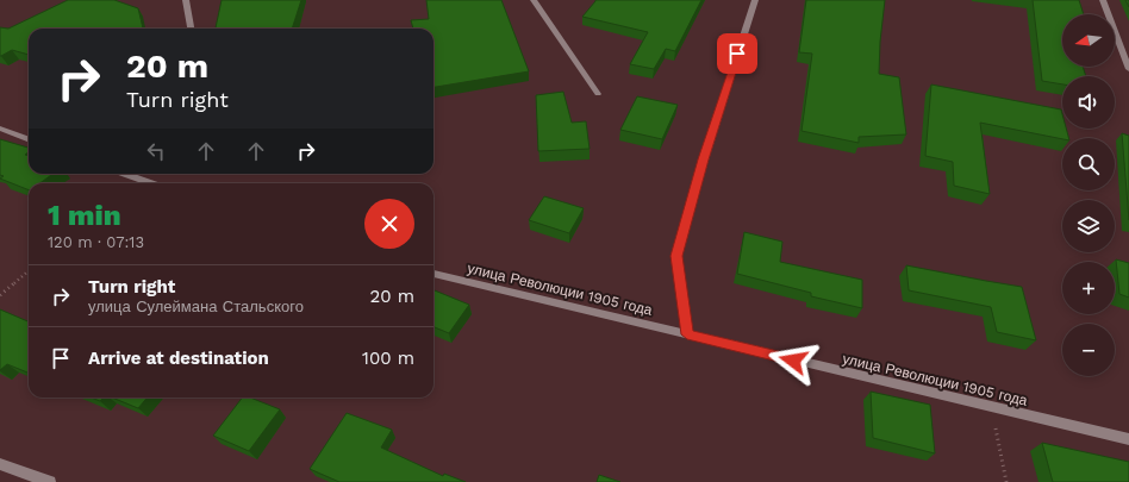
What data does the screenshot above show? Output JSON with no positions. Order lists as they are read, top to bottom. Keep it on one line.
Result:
{"streets":{"street":["улица Революции 1905 года"]},"north":"left","page":{"map_buttons":["+","−"],"turn":["20 m","Turn right"],"heading":["1 min","120 m · 07:13"],"list":[{"name":"Turn right","note":"улица Сулеймана Стальского","value":"20 m"},{"name":"Arrive at destination","value":"100 m"}]}}
